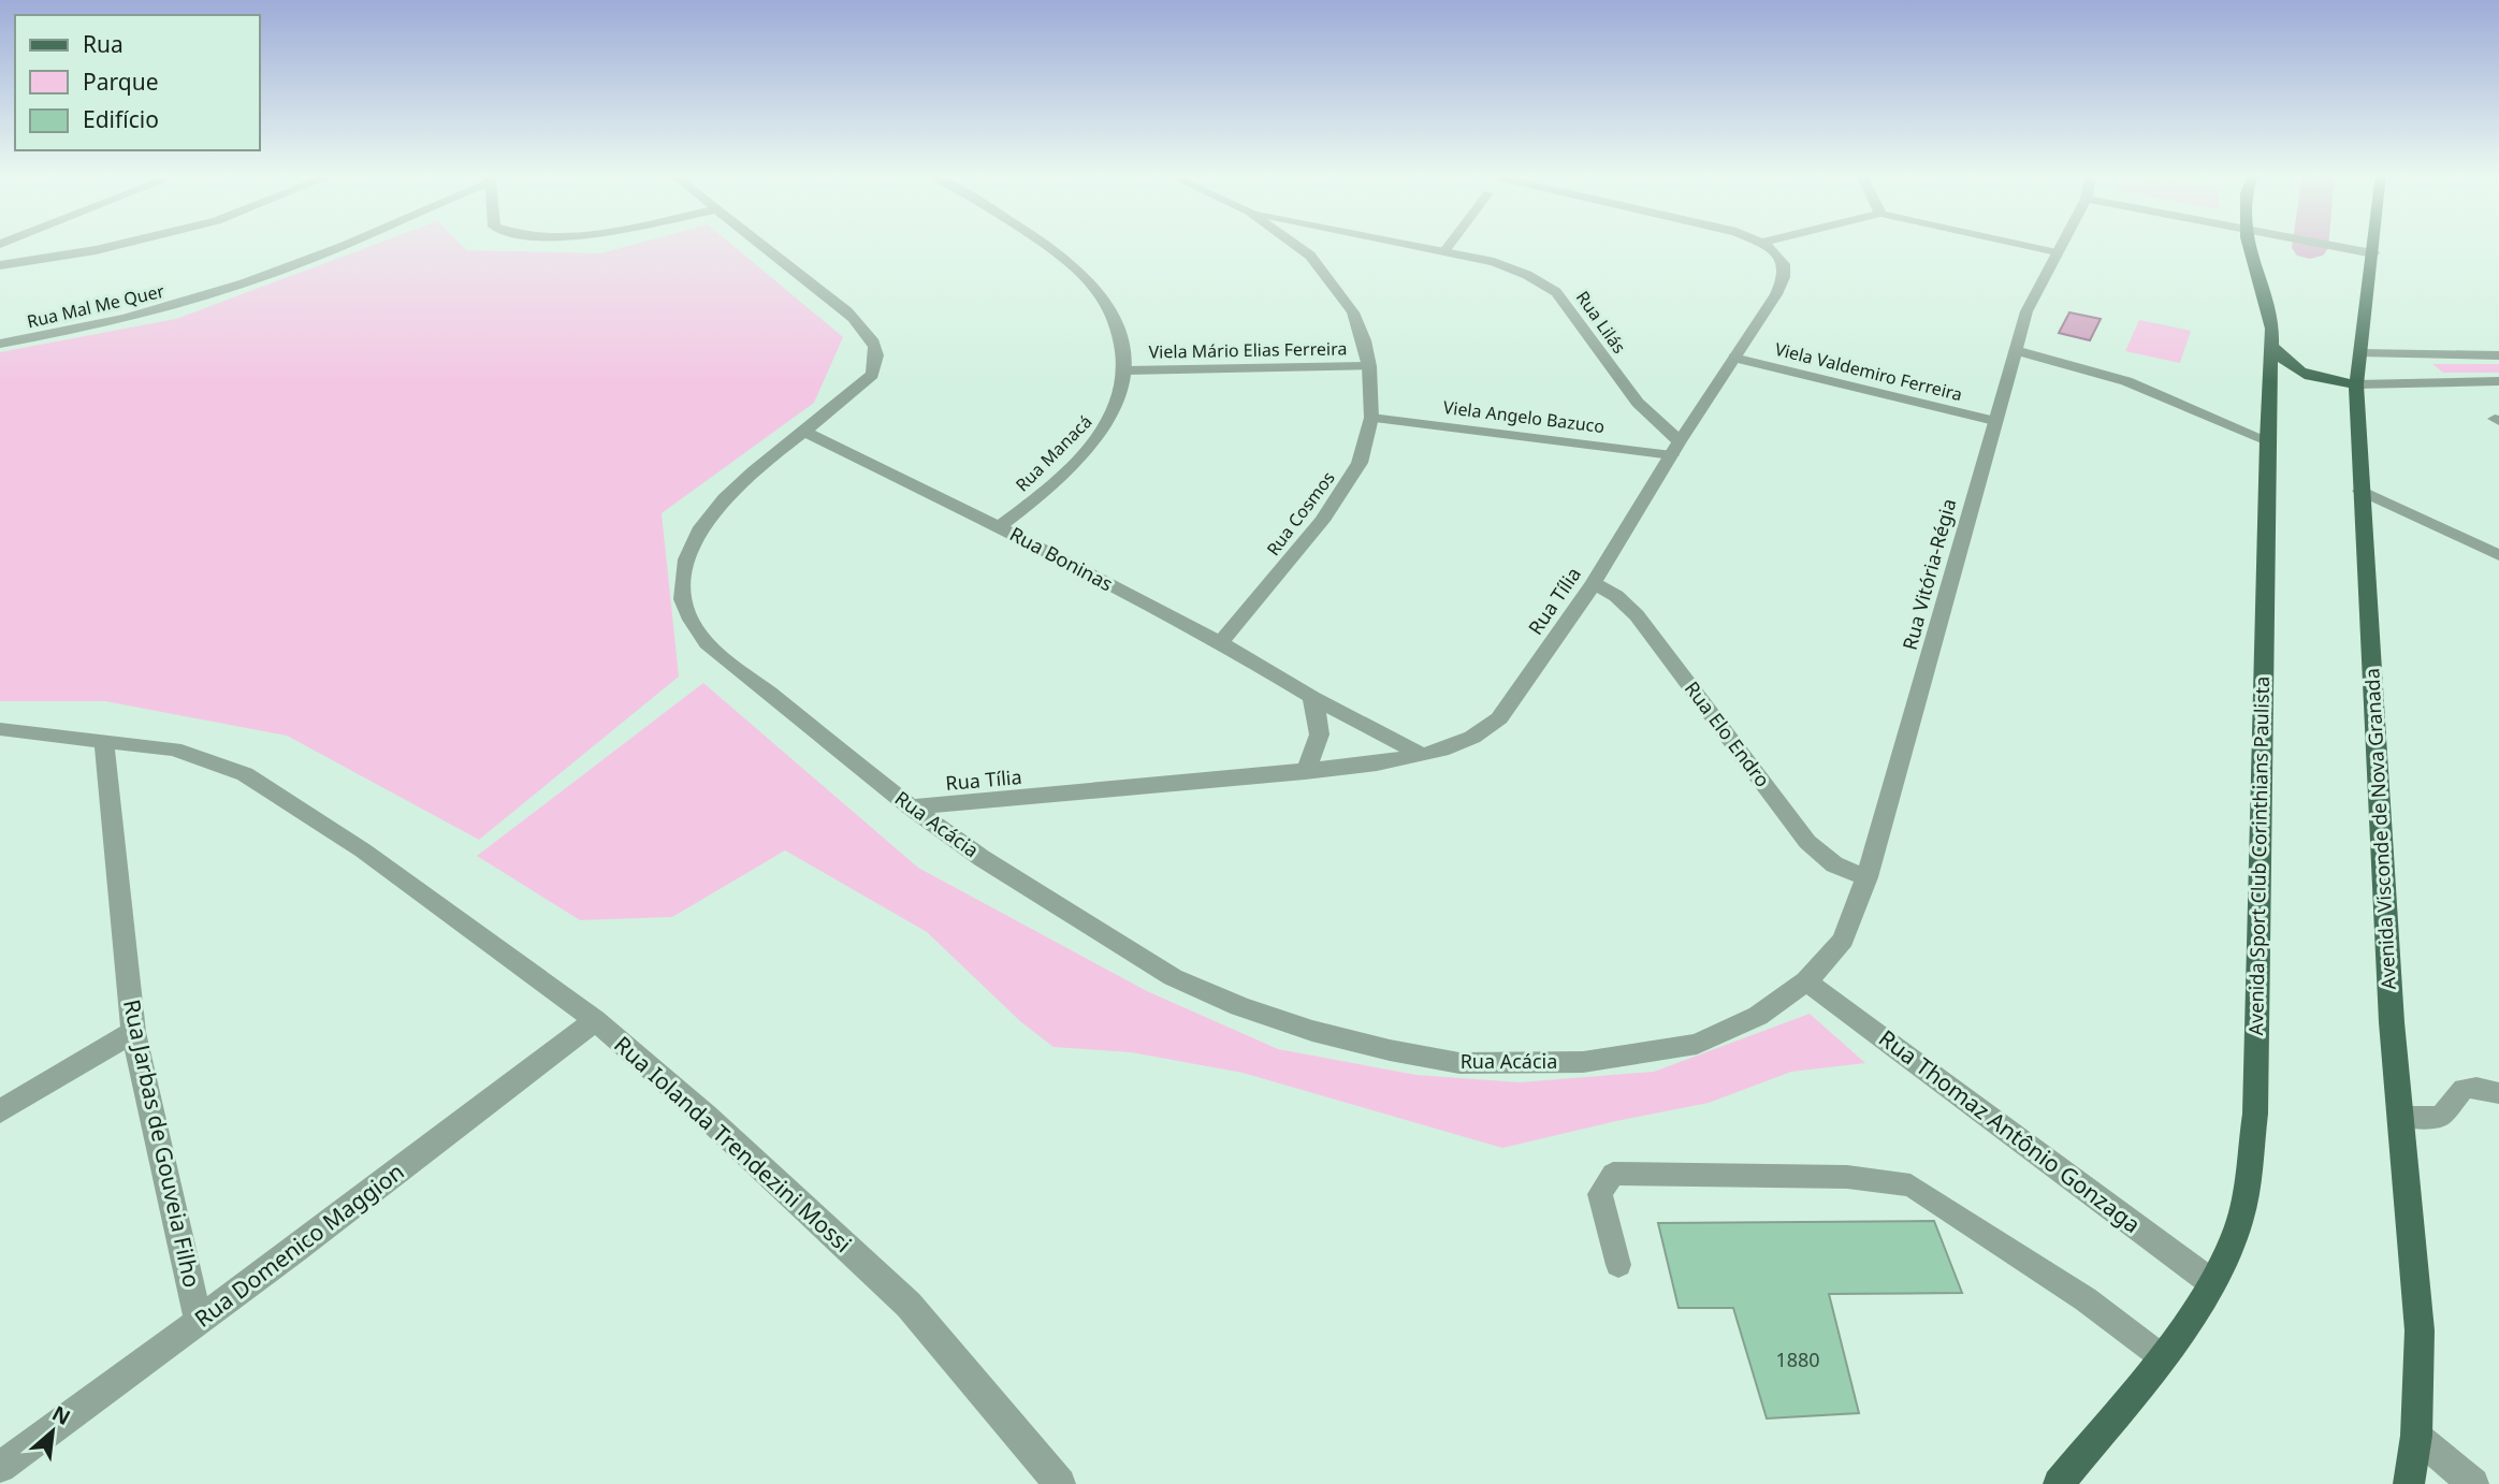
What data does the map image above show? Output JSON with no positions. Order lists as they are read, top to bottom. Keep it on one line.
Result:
{"streets":{"main road":["Avenida Visconde de Nova Granada","Avenida Sport Club Corinthians Paulista"],"street":["Rua Mal Me Quer","Rua Lilás","Rua Manacá","Rua Cosmos","Rua Boninas","Rua Vitória-Régia","Rua Tília","Rua Elo Endro","Rua Acácia","Rua Thomaz Antônio Gonzaga","Rua Jarbas de Gouveia Filho","Rua Iolanda Trendezini Mossi","Rua Domenico Maggion"],"lane":["Viela Mário Elias Ferreira","Viela Valdemiro Ferreira","Viela Angelo Bazuco"]},"crossings":[["Rua Lilás","Viela Angelo Bazuco"],["Rua Lilás","Rua Tília"],["Viela Mário Elias Ferreira","Rua Manacá"],["Viela Mário Elias Ferreira","Rua Cosmos"],["Viela Valdemiro Ferreira","Rua Vitória-Régia"],["Viela Valdemiro Ferreira","Rua Tília"],["Viela Angelo Bazuco","Rua Cosmos"],["Viela Angelo Bazuco","Rua Tília"],["Rua Manacá","Rua Boninas"],["Rua Cosmos","Rua Boninas"],["Rua Boninas","Rua Tília"],["Rua Boninas","Rua Acácia"],["Rua Vitória-Régia","Rua Elo Endro"],["Rua Vitória-Régia","Rua Acácia"],["Rua Vitória-Régia","Rua Thomaz Antônio Gonzaga"],["Rua Tília","Rua Elo Endro"],["Rua Tília","Rua Acácia"],["Rua Acácia","Rua Thomaz Antônio Gonzaga"],["Avenida Sport Club Corinthians Paulista","Rua Thomaz Antônio Gonzaga"],["Rua Jarbas de Gouveia Filho","Rua Iolanda Trendezini Mossi"],["Rua Jarbas de Gouveia Filho","Rua Domenico Maggion"],["Rua Iolanda Trendezini Mossi","Rua Domenico Maggion"]],"house_numbers":["1880"],"legend":["Rua","Parque","Edifício"],"north":"top right"}
